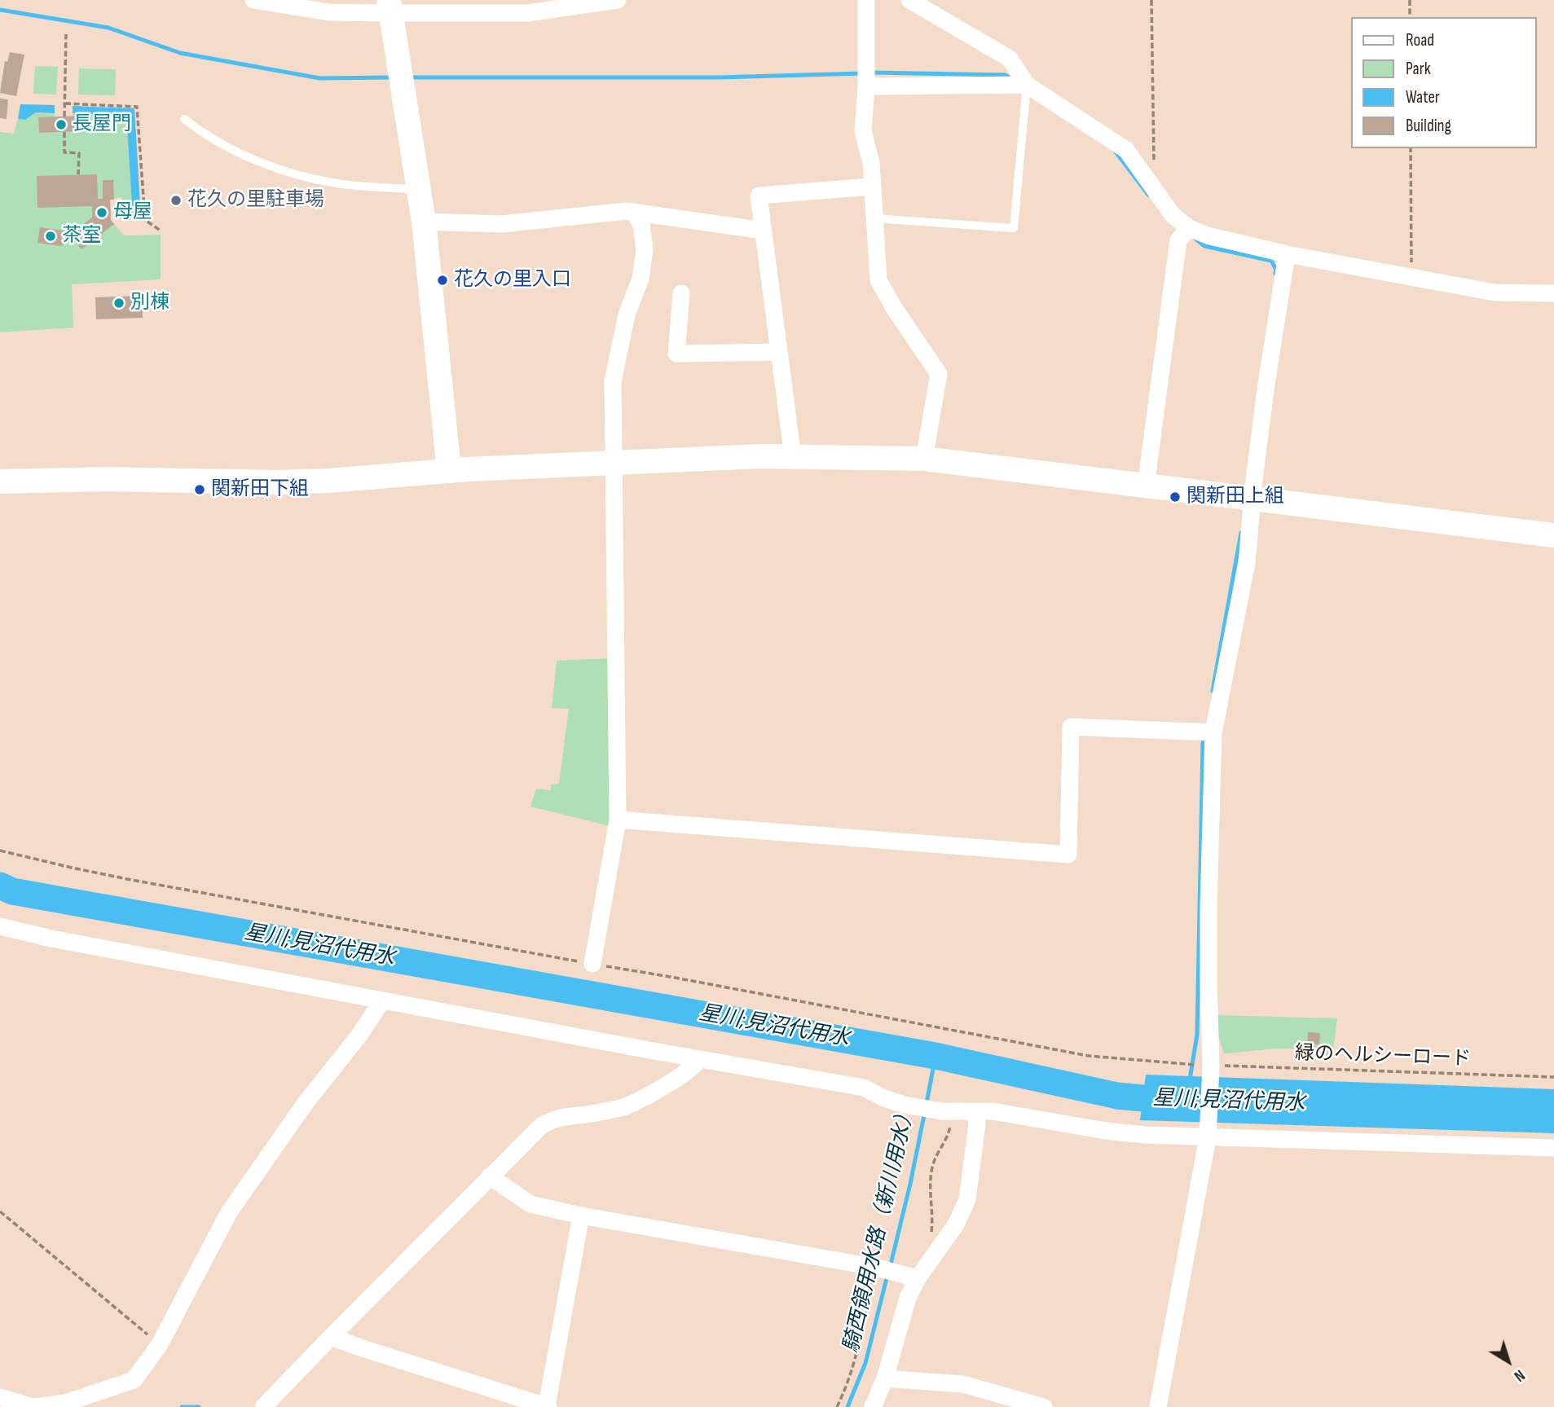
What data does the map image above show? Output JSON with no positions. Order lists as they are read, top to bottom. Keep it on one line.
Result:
{"streets":{"path":["緑のヘルシーロード"]},"water":["星川;見沼代用水","騎西領用水路（新川用水）"],"places":["長屋門","花久の里駐車場","母屋","茶室","花久の里入口","別棟","関新田下組","関新田上組"],"legend":["Road","Park","Water","Building"],"north":"bottom right"}
